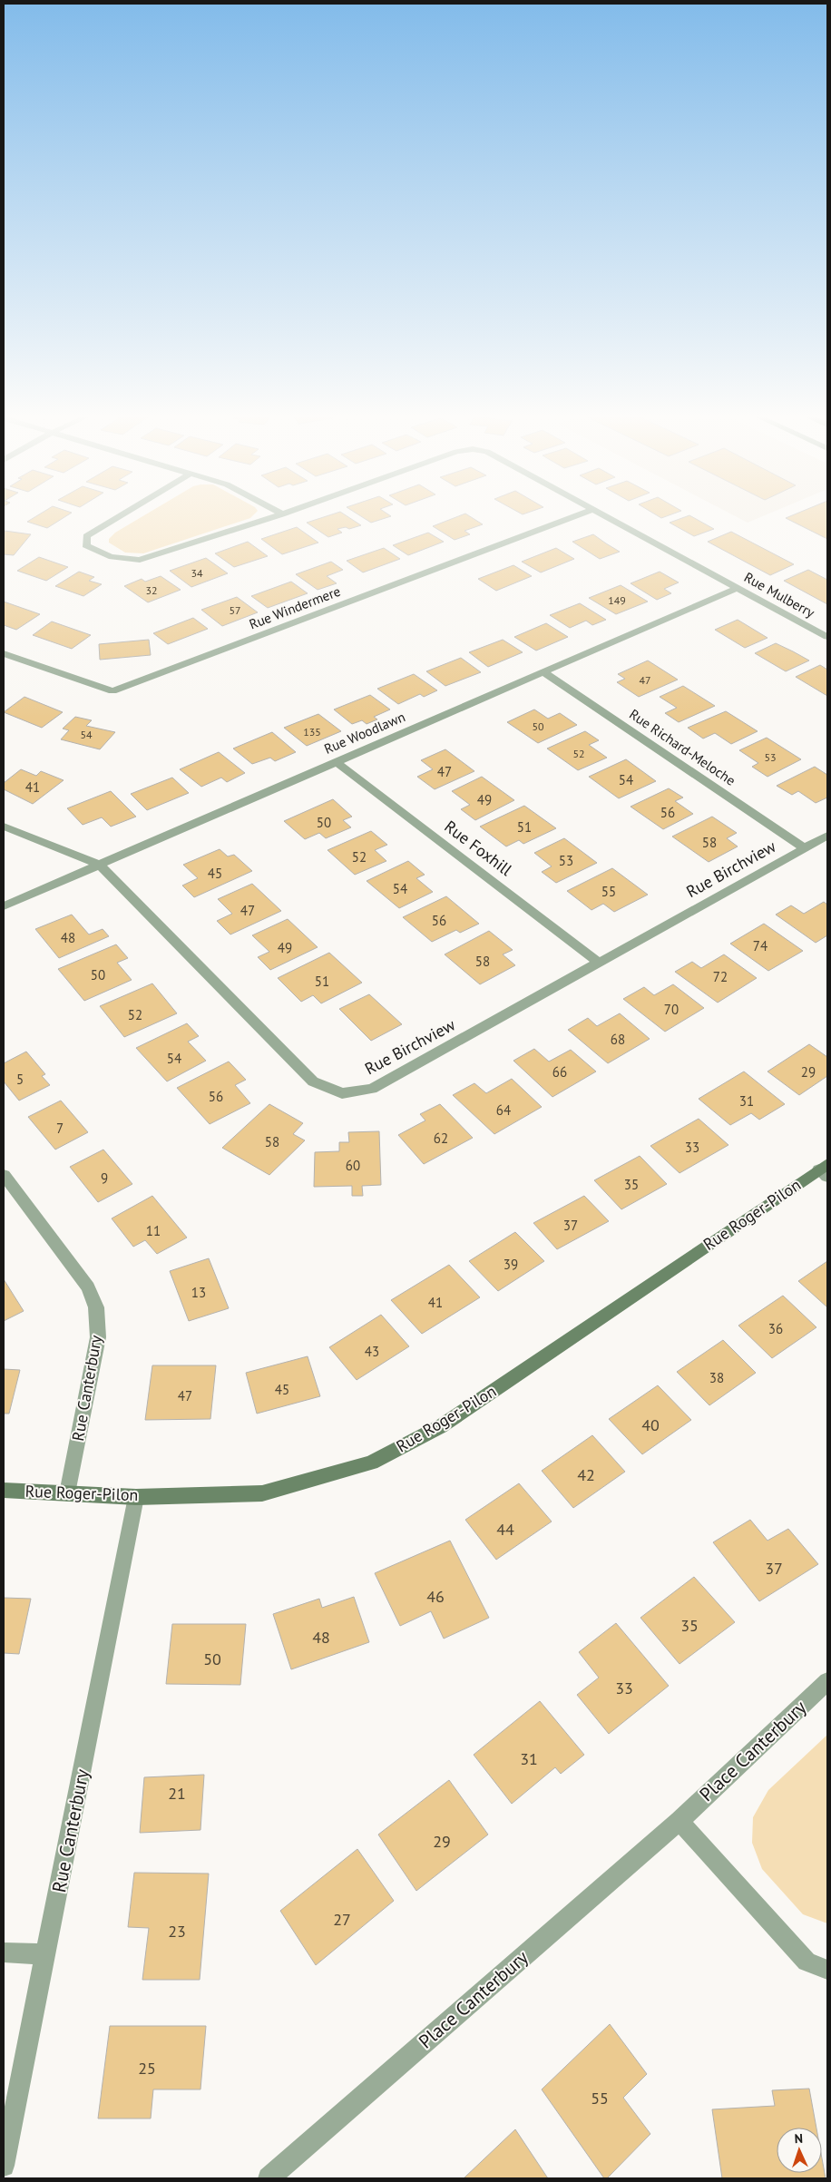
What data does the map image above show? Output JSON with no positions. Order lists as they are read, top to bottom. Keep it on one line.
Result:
{"streets":{"street":["Rue Mulberry","Rue Windermere","Rue Woodlawn","Rue Richard-Meloche","Rue Foxhill","Rue Birchview","Rue Roger-Pilon","Rue Canterbury","Place Canterbury"]},"crossings":[["Rue Mulberry","Rue Woodlawn"],["Rue Woodlawn","Rue Richard-Meloche"],["Rue Woodlawn","Rue Foxhill"],["Rue Woodlawn","Rue Birchview"],["Rue Richard-Meloche","Rue Birchview"],["Rue Foxhill","Rue Birchview"],["Rue Roger-Pilon","Rue Canterbury"]],"house_numbers":["34","32","149","57","47","50","135","54","52","53","47","54","41","49","56","50","51","58","52","53","45","54","55","47","56","48","74","49","58","50","72","51","70","52","68","54","66","29","5","56","31","64","7","62","58","33","60","9","35","37","11","39","13","41","36","43","38","45","47","40","42","44","37","46","35","48","50","33","31","21","29","27","23","25","55"],"north":"top"}
